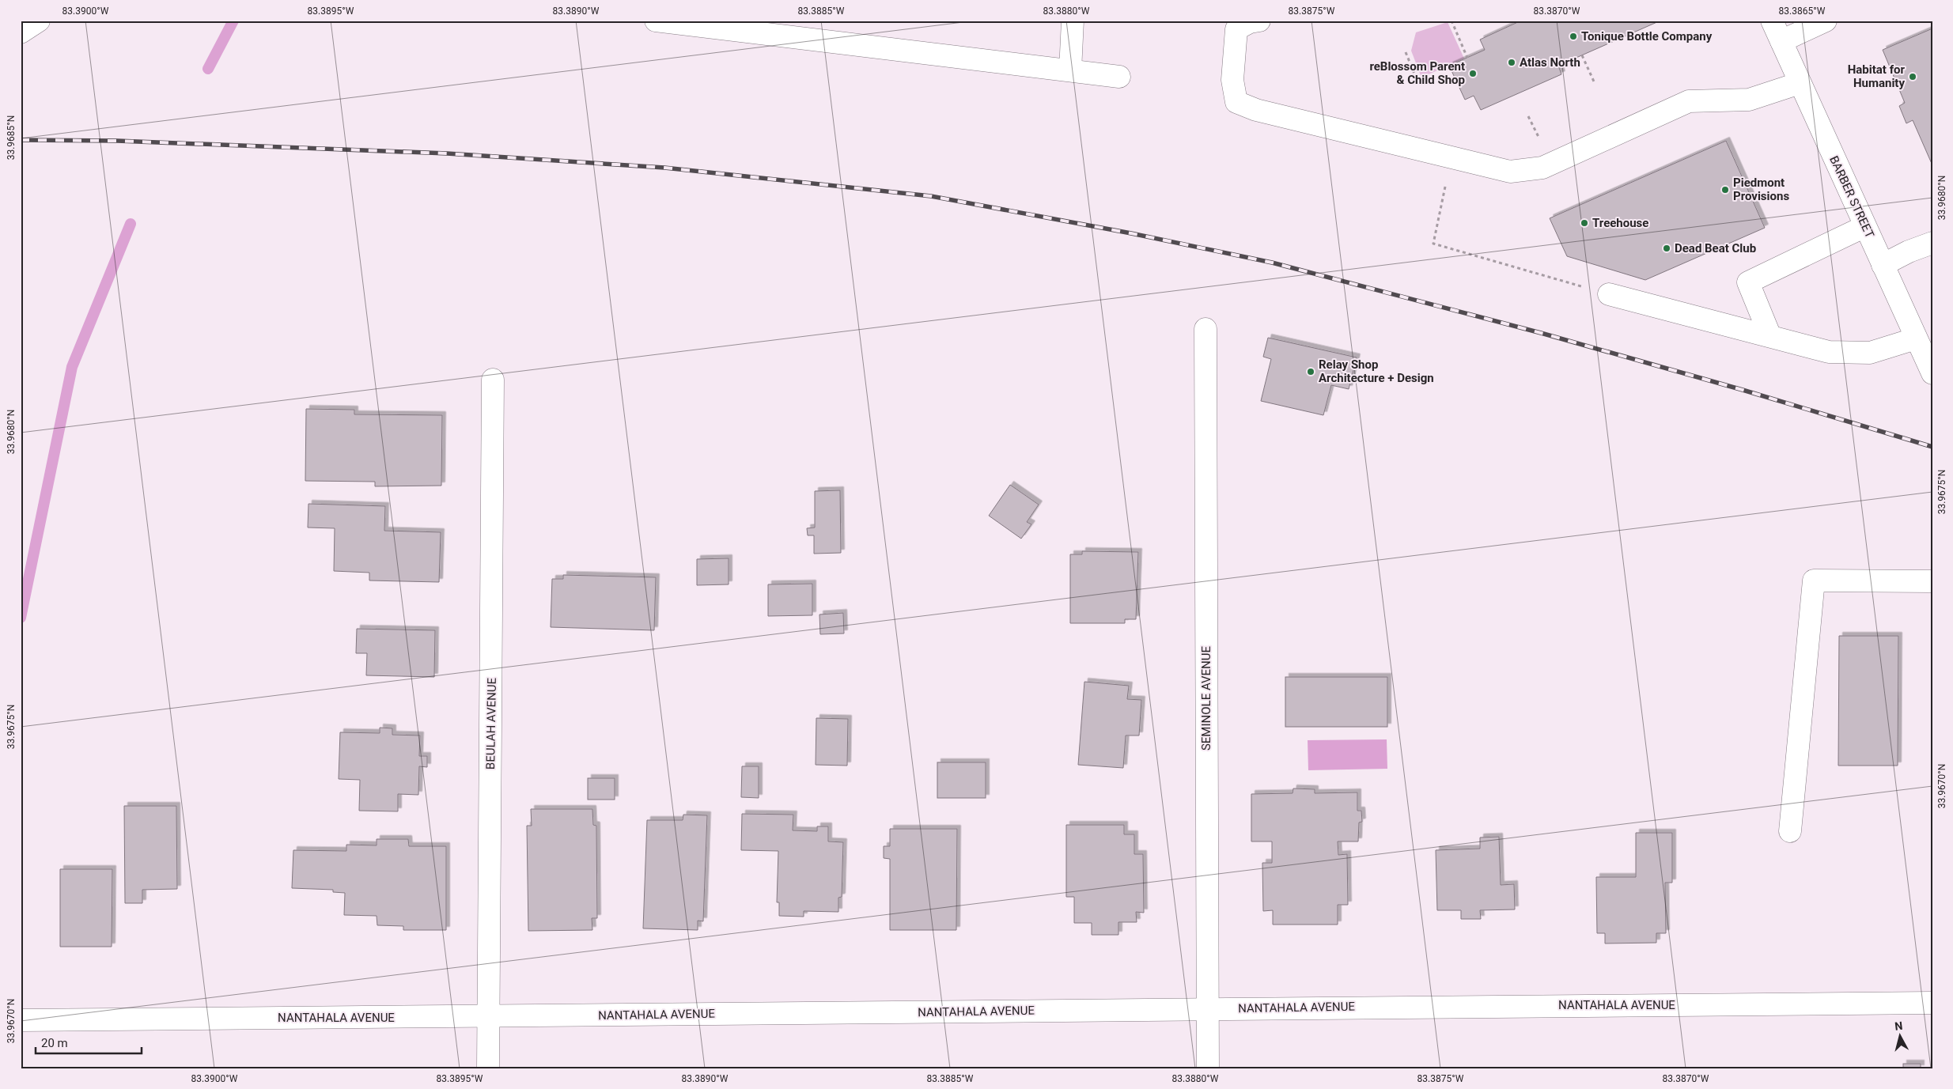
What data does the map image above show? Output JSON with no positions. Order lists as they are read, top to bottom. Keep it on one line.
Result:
{"streets":{"street":["BARBER STREET","SEMINOLE AVENUE","BEULAH AVENUE","NANTAHALA AVENUE"]},"crossings":[["SEMINOLE AVENUE","NANTAHALA AVENUE"],["BEULAH AVENUE","NANTAHALA AVENUE"]],"places":["Tonique Bottle Company","Atlas North","reBlossom Parent & Child Shop","Habitat for Humanity","Piedmont Provisions","Treehouse","Dead Beat Club","Relay Shop Architecture + Design"],"scale_bar":"20 m","north":"top","coordinates":["83.3900°W","83.3895°W","83.3890°W","83.3885°W","83.3880°W","83.3875°W","83.3870°W","83.3865°W","33.9685°N","33.9680°N","33.9675°N","33.9670°N"]}
